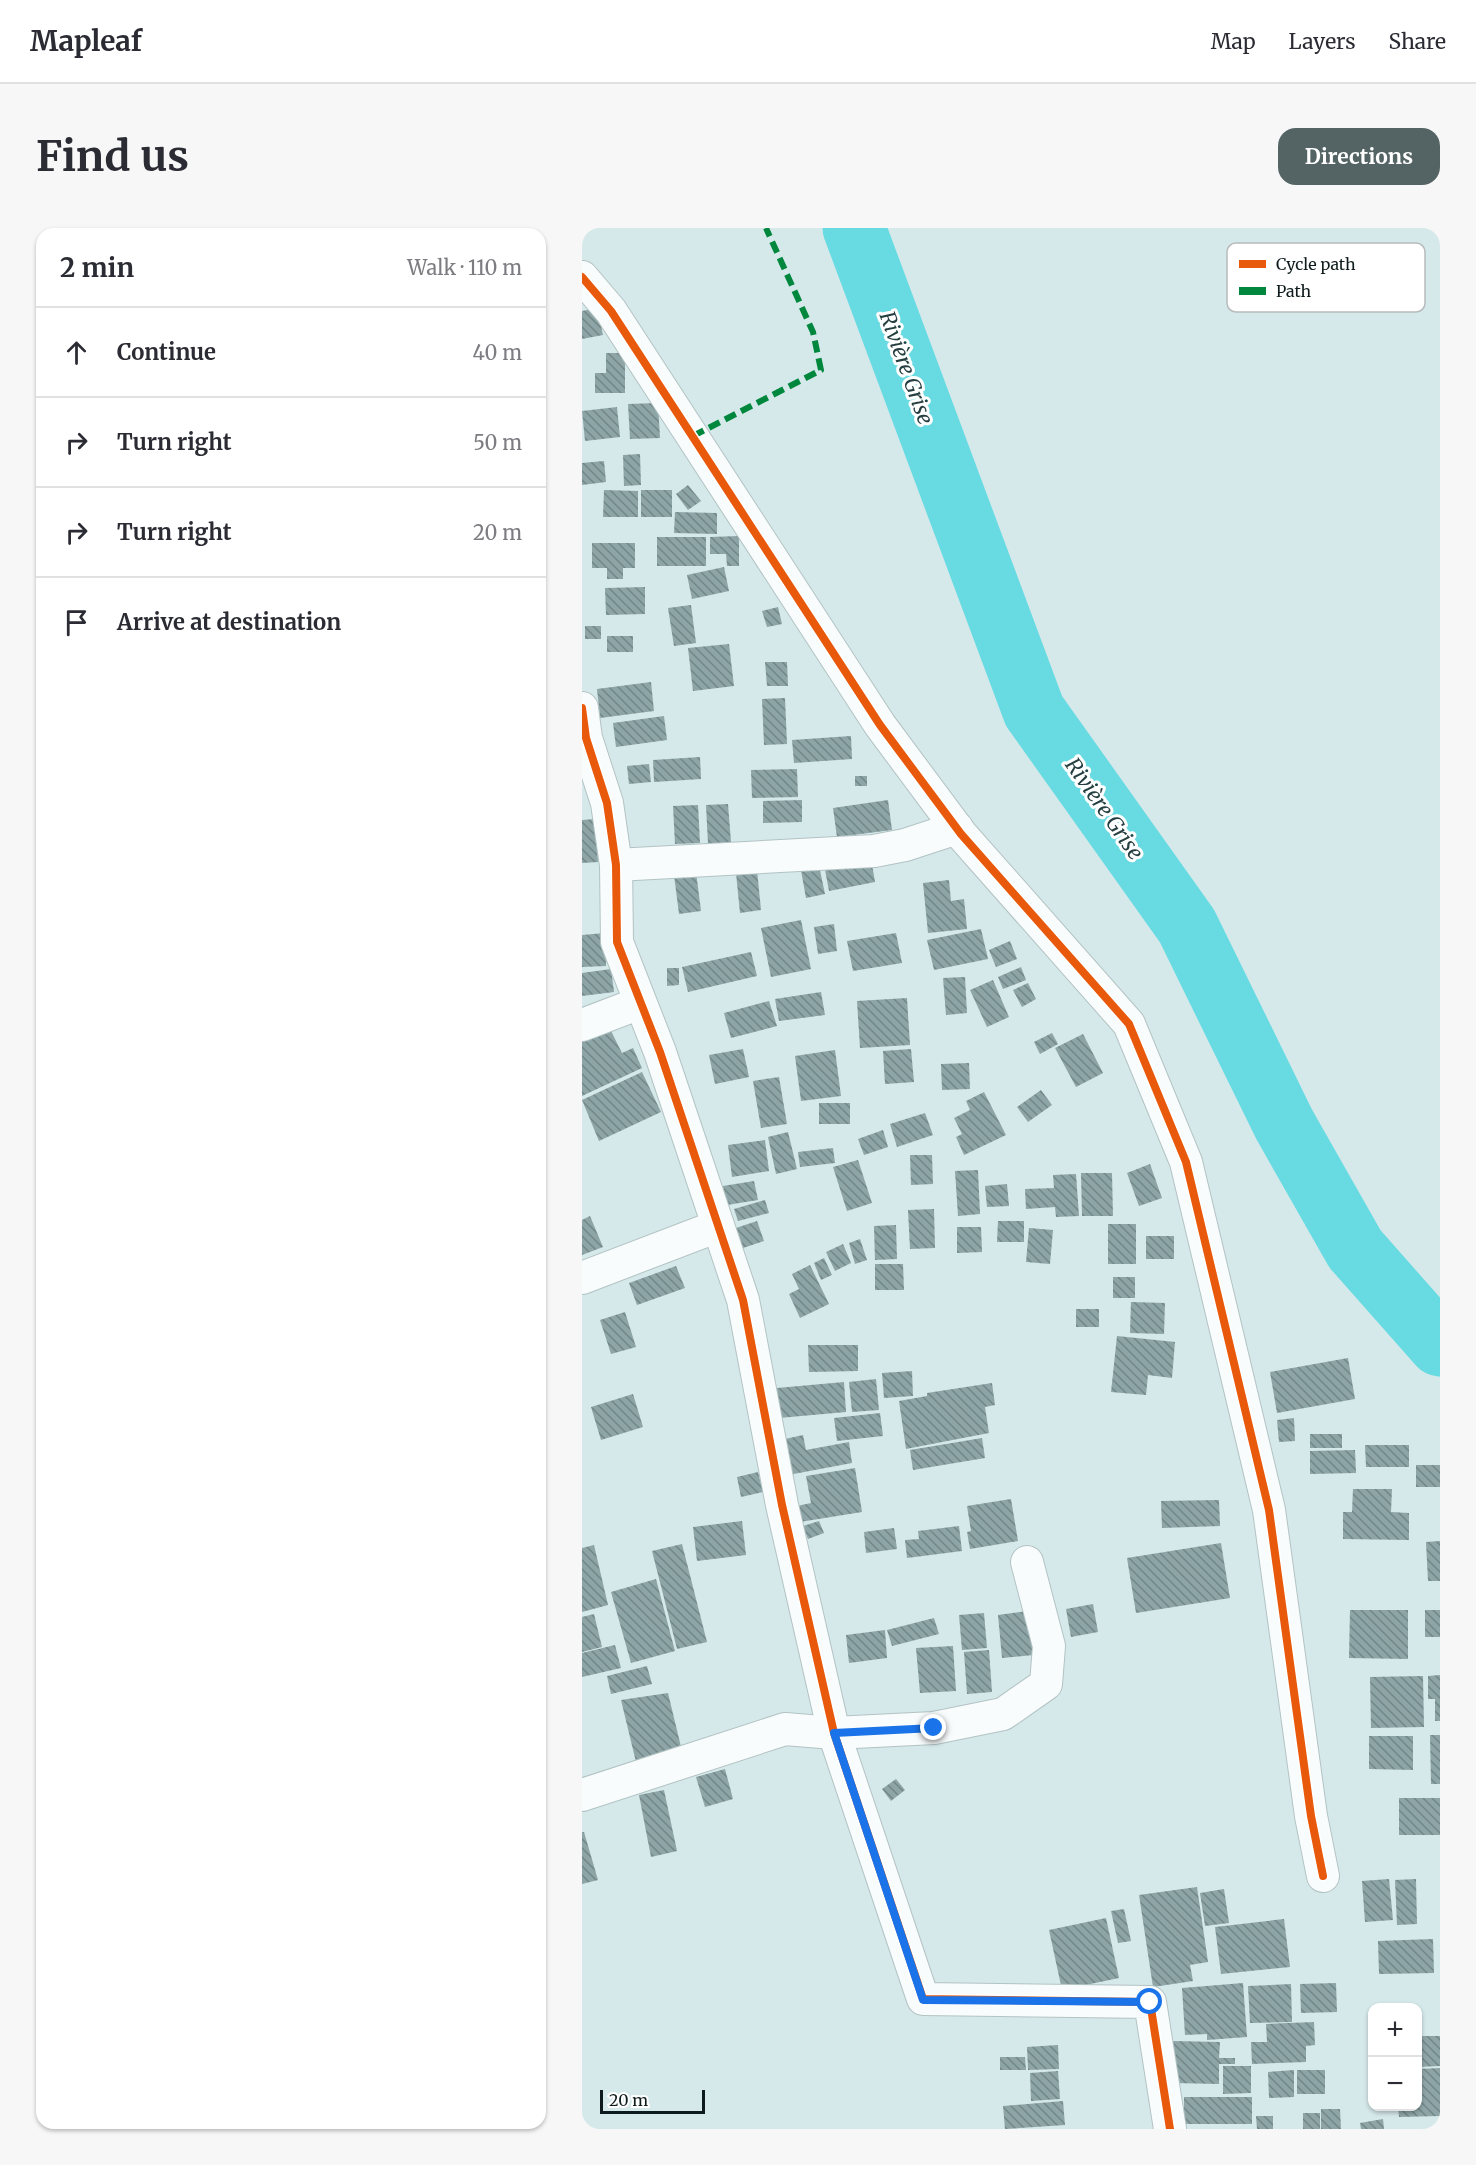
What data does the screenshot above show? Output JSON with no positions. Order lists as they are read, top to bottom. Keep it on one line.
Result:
{"water":["Rivière Grise"],"legend":["Cycle path","Path"],"scale_bar":"20 m","page":{"header":"Mapleaf","nav":["Map","Layers","Share"],"buttons":"Directions","title":"Find us","heading":["2 min","Walk · 110 m"],"list":[["Continue","40 m"],["Turn right","50 m"],["Turn right","20 m"],"Arrive at destination"],"map_buttons":["+","−"],"scale":"20 m"}}
